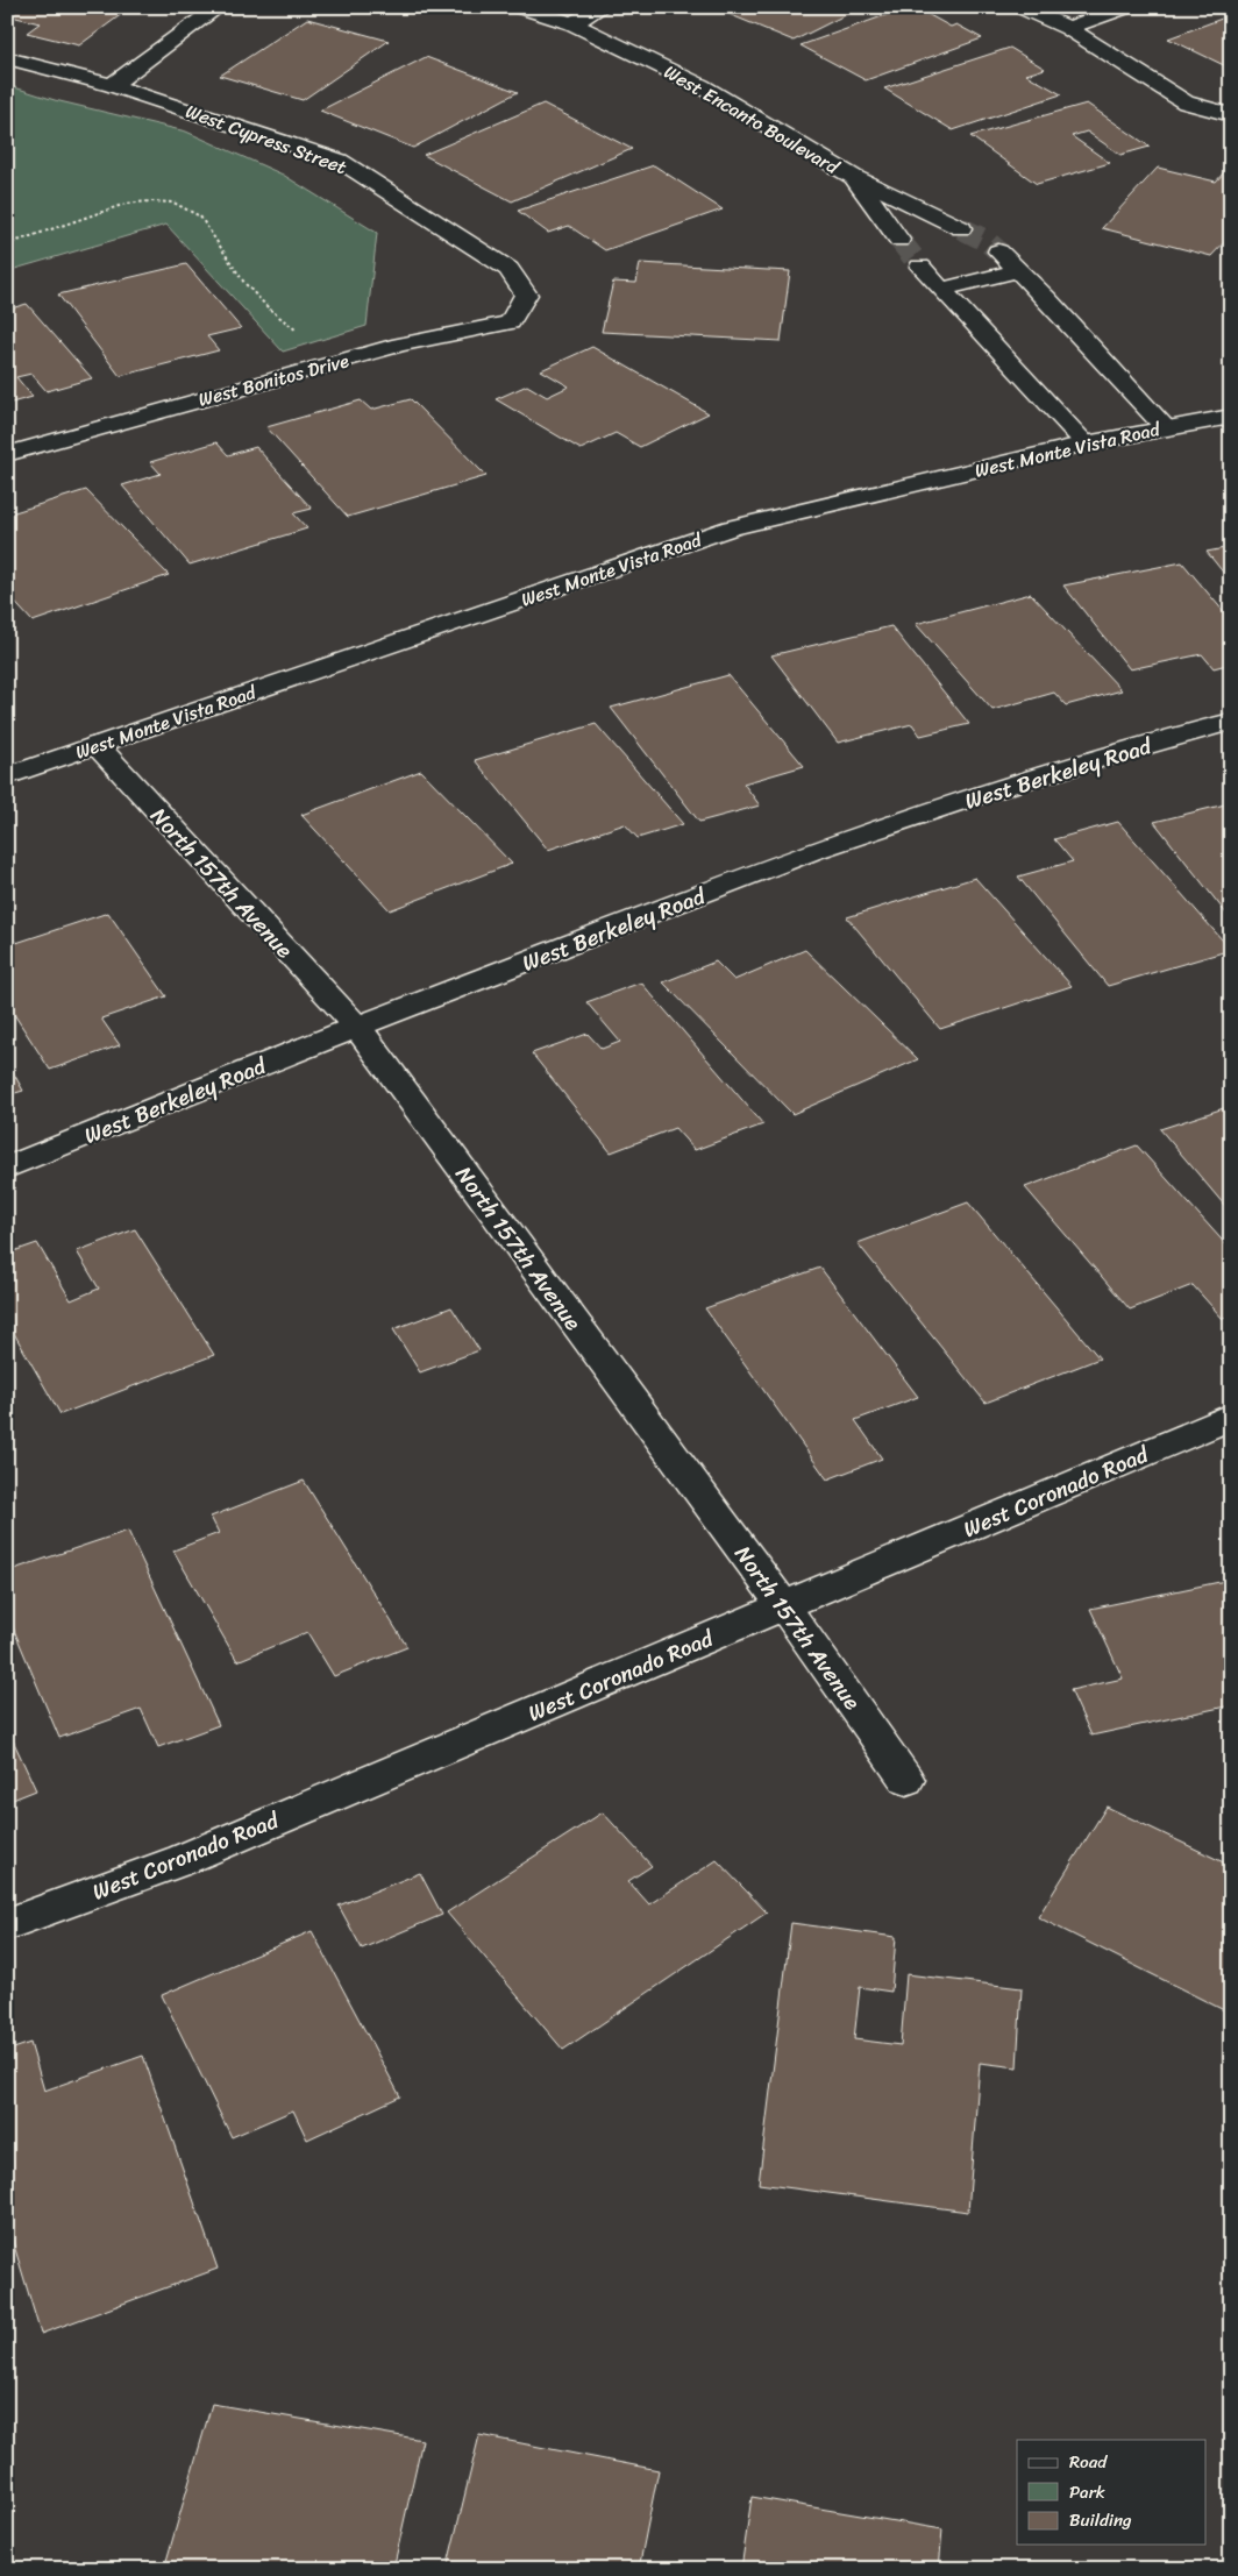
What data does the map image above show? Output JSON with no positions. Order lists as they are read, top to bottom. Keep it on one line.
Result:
{"streets":{"street":["West Encanto Boulevard","West Cypress Street","West Bonitos Drive","West Monte Vista Road","West Berkeley Road","North 157th Avenue","West Coronado Road"]},"crossings":[["West Cypress Street","West Bonitos Drive"],["West Monte Vista Road","North 157th Avenue"],["West Berkeley Road","North 157th Avenue"],["North 157th Avenue","West Coronado Road"]],"legend":["Road","Park","Building"]}
